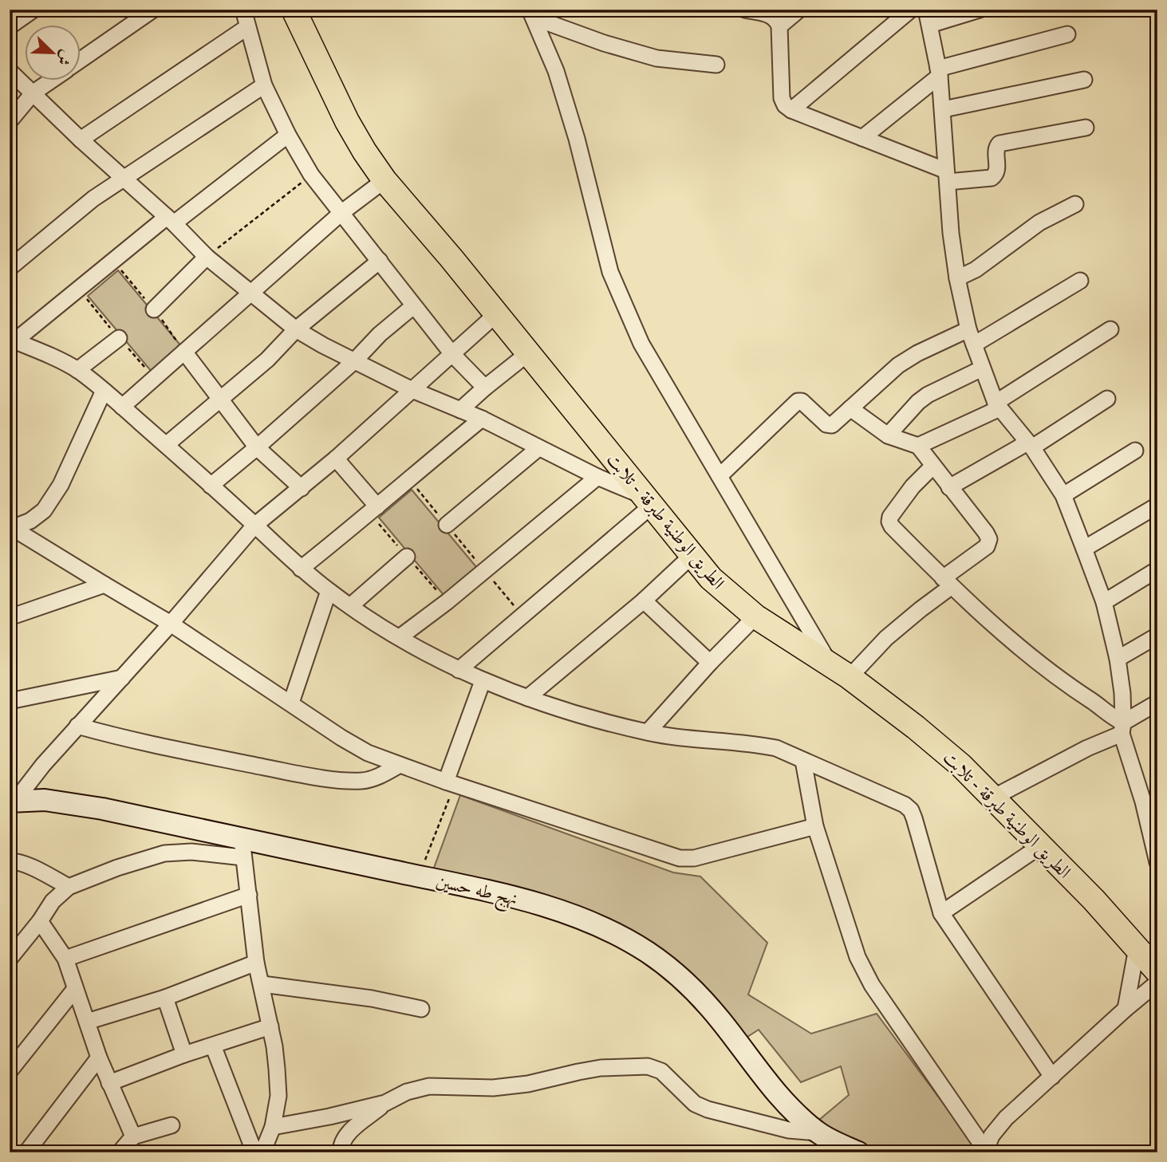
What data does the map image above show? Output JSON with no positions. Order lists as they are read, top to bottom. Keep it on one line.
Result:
{"streets":{"main road":["الطريق الوطنية طبرقة - تلابت","نهج طه حسين"]},"north":"bottom right"}
